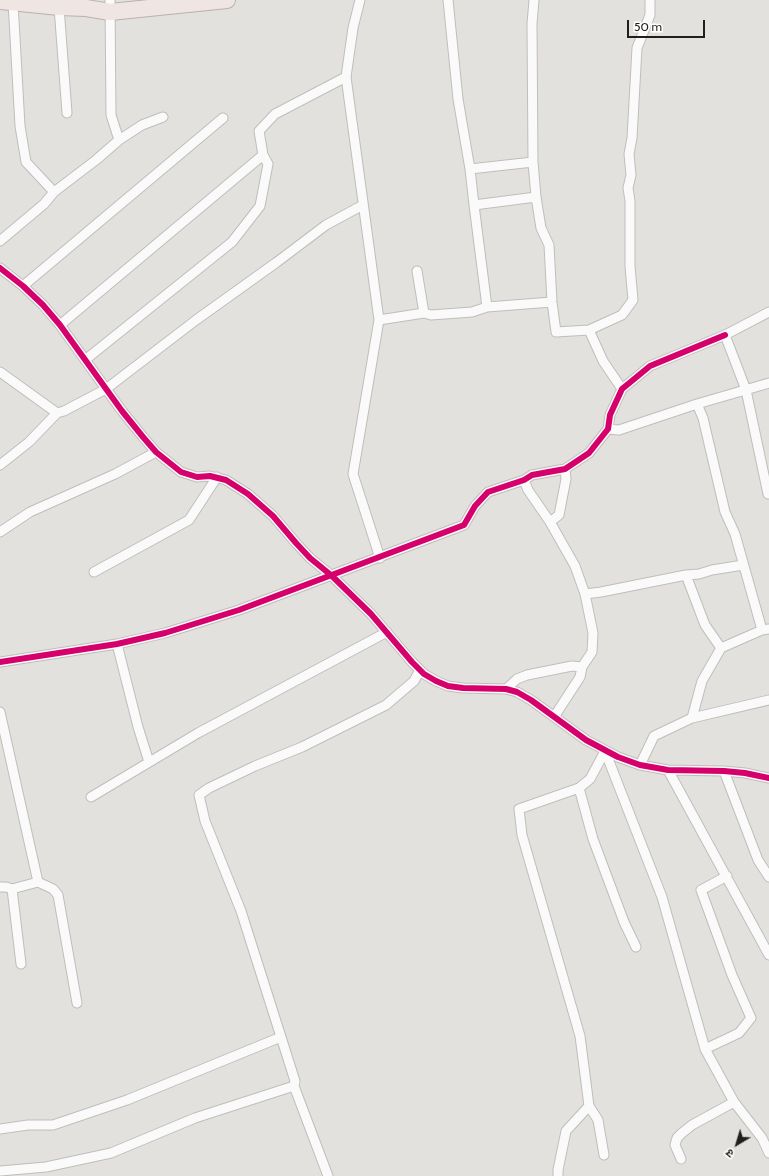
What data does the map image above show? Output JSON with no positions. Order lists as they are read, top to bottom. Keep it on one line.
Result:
{"scale_bar":"50 m","north":"bottom left"}
